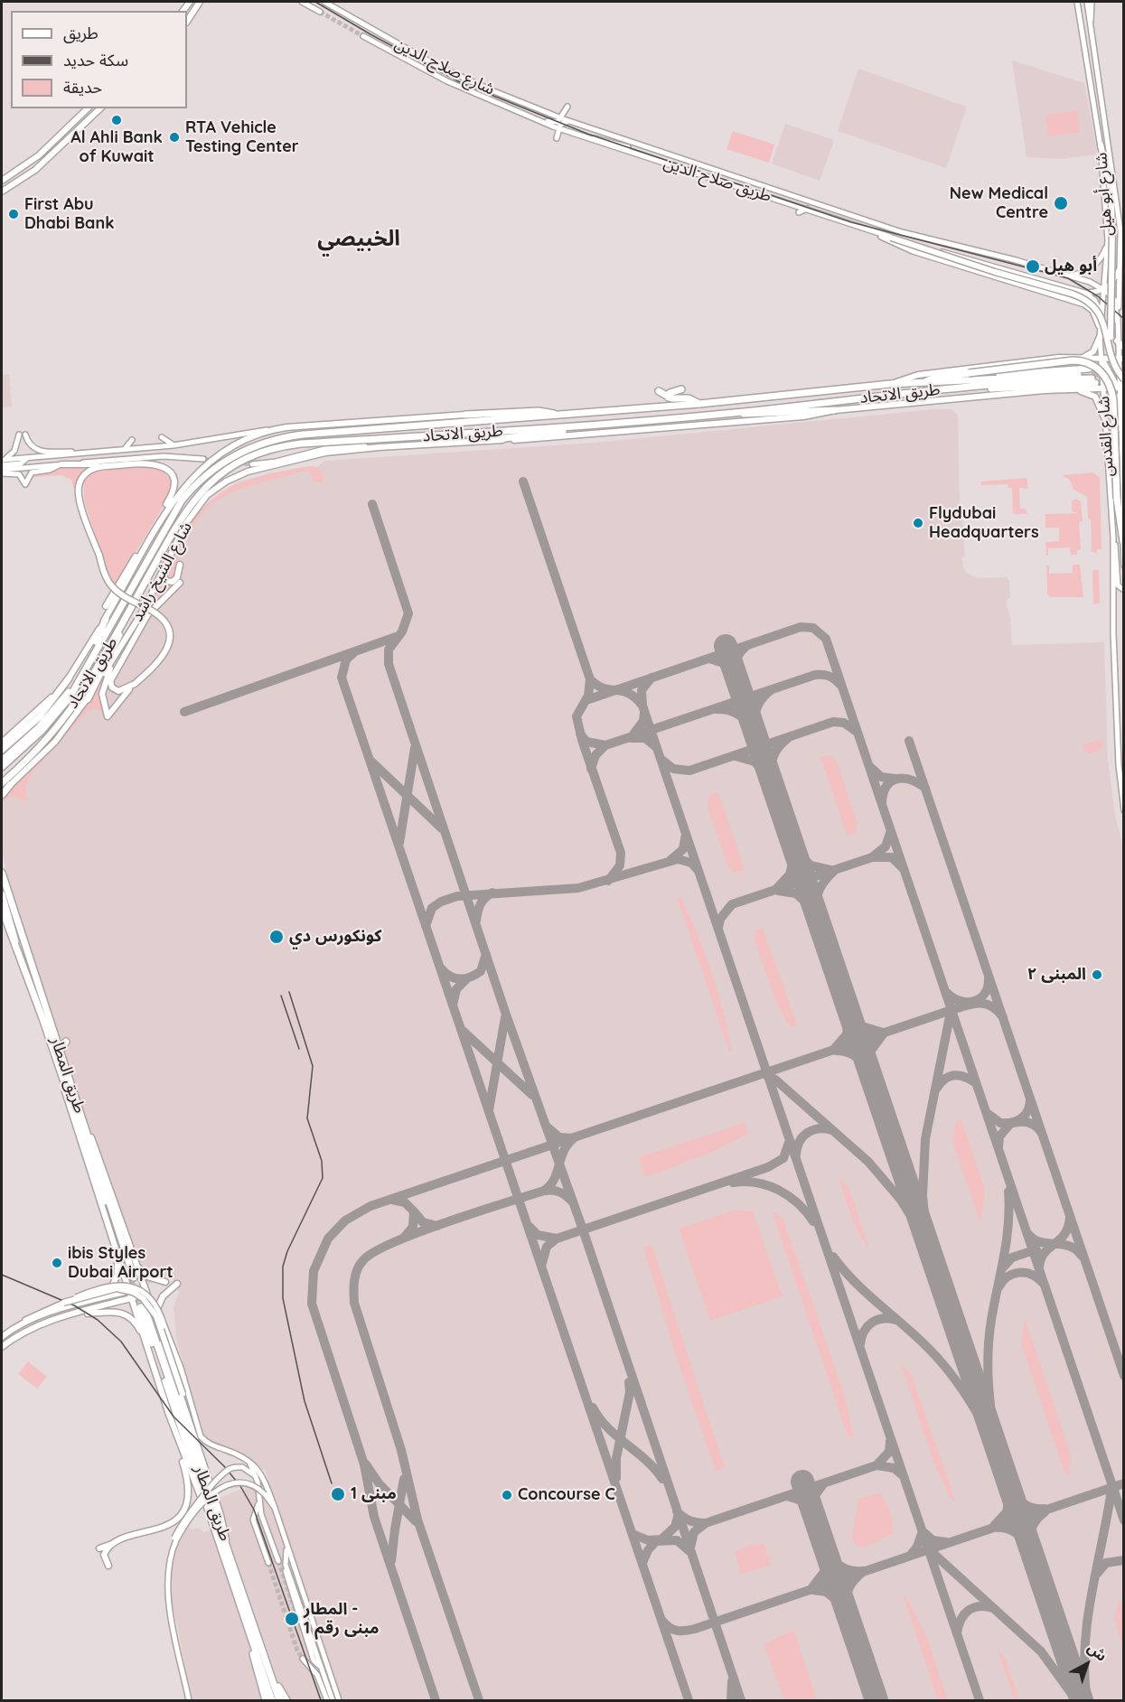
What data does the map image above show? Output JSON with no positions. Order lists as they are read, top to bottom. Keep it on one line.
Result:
{"streets":{"highway":["طريق الاتحاد","طريق المطار"],"main road":["شارع صلاح الدين","طريق صلاح الدين","شارع أبو هيل","شارع القدس","شارع الشيخ راشد"]},"crossings":[["شارع صلاح الدين","طريق صلاح الدين"],["طريق صلاح الدين","شارع أبو هيل"],["شارع أبو هيل","طريق الاتحاد"],["شارع أبو هيل","شارع القدس"],["طريق الاتحاد","شارع القدس"],["طريق الاتحاد","شارع الشيخ راشد"]],"districts":["الخبيصي"],"places":["Al Ahli Bank of Kuwait","RTA Vehicle Testing Center","New Medical Centre","First Abu Dhabi Bank","أبو هيل","Flydubai Headquarters","كونكورس دي","المبنى ٢","ibis Styles Dubai Airport","مبنى 1","Concourse C","المطار - مبنى رقم 1"],"legend":["طريق","سكة حديد","حديقة"],"north":"top right"}
